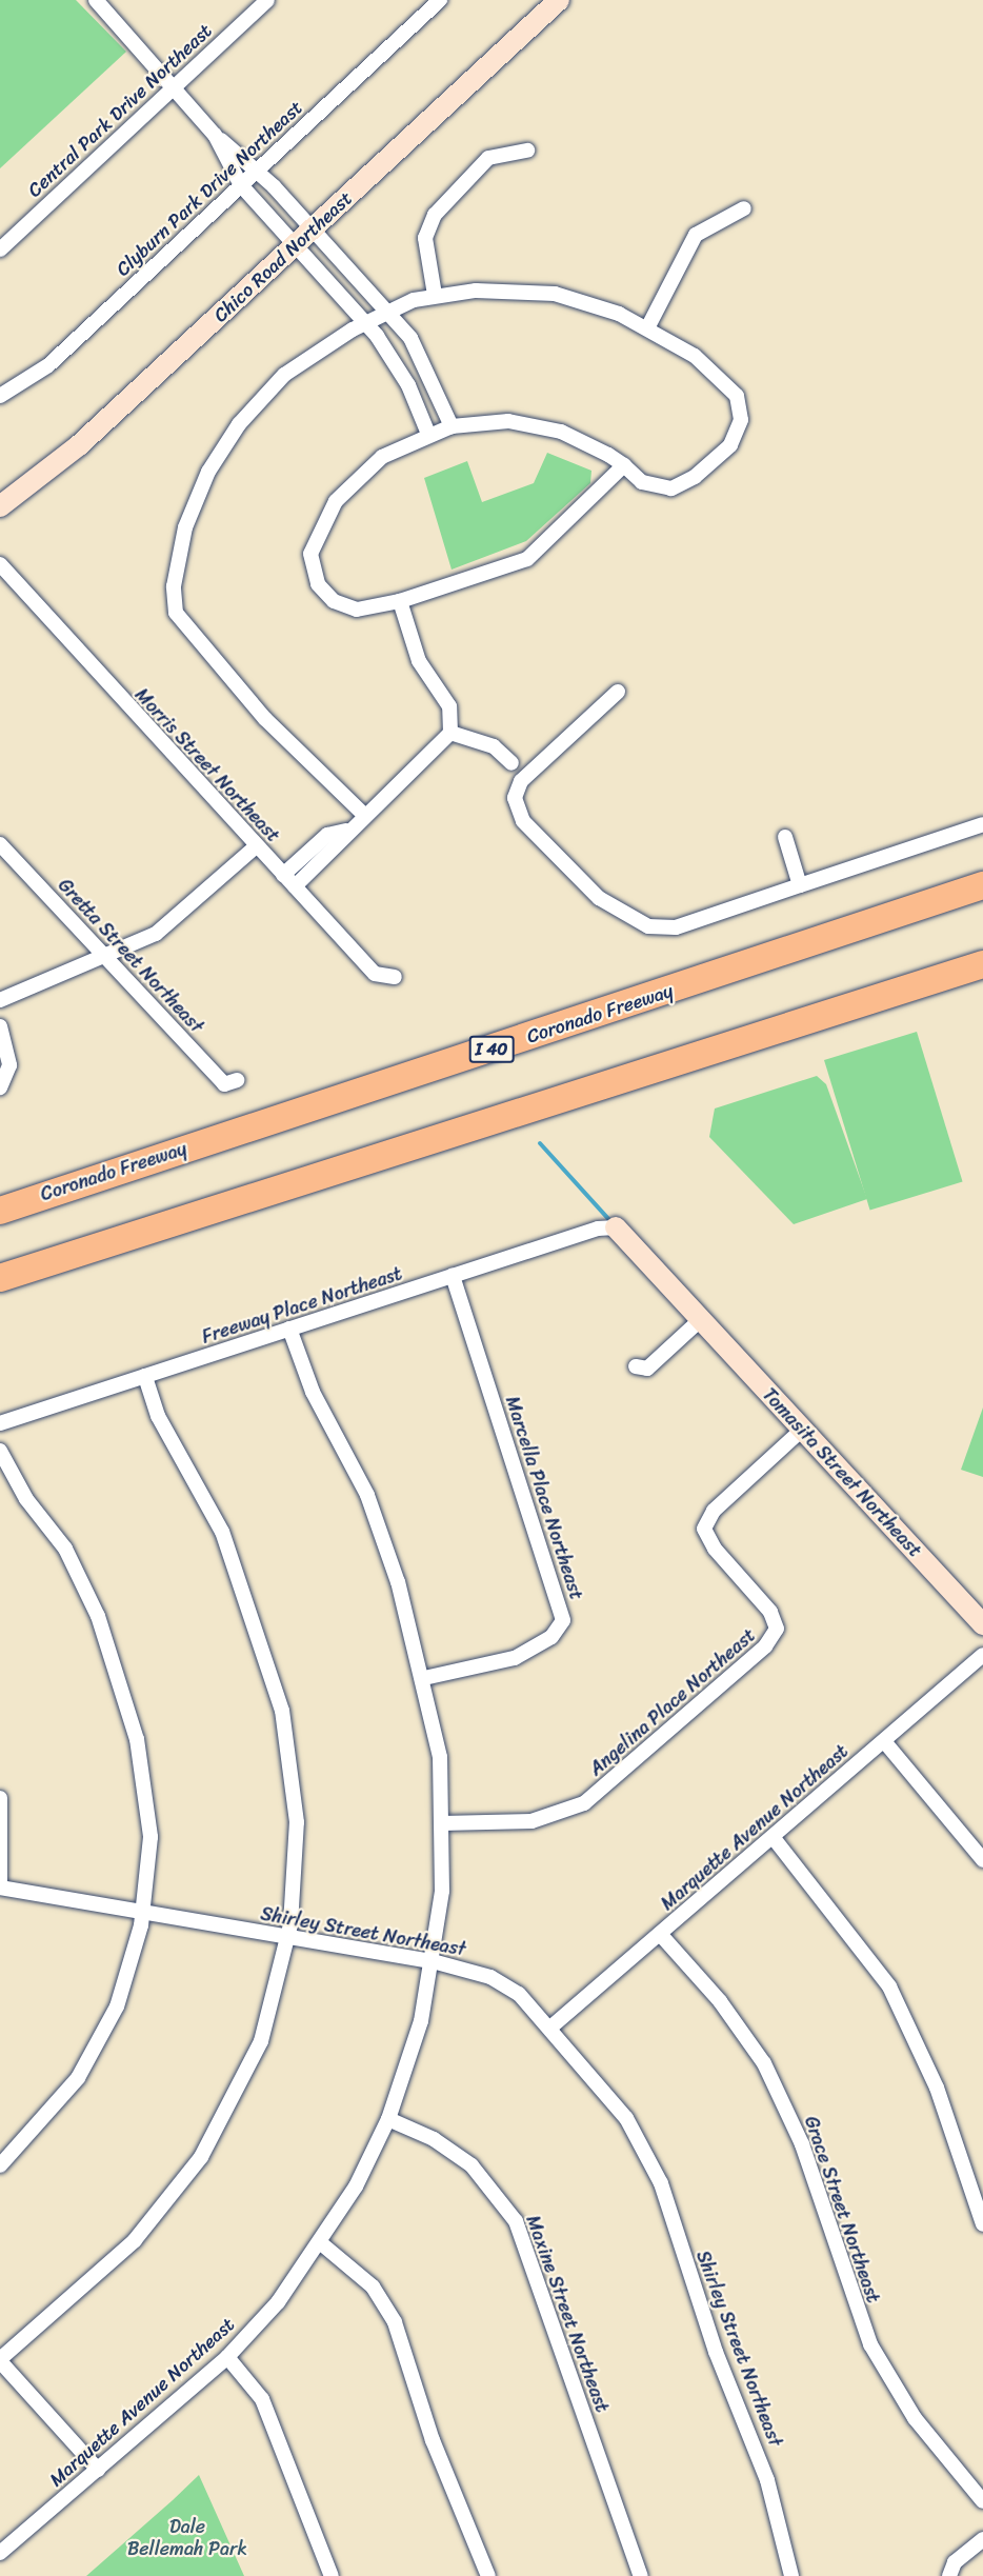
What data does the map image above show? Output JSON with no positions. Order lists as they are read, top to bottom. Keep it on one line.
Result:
{"streets":{"highway":["Coronado Freeway","I 40"],"street":["Central Park Drive Northeast","Clyburn Park Drive Northeast","Chico Road Northeast","Morris Street Northeast","Gretta Street Northeast","Freeway Place Northeast","Tomasita Street Northeast","Marcella Place Northeast","Angelina Place Northeast","Marquette Avenue Northeast","Shirley Street Northeast","Grace Street Northeast","Maxine Street Northeast"]},"crossings":[["Freeway Place Northeast","Tomasita Street Northeast"],["Freeway Place Northeast","Marcella Place Northeast"],["Freeway Place Northeast","Marquette Avenue Northeast"],["Tomasita Street Northeast","Angelina Place Northeast"],["Marcella Place Northeast","Marquette Avenue Northeast"],["Angelina Place Northeast","Marquette Avenue Northeast"],["Marquette Avenue Northeast","Shirley Street Northeast"],["Marquette Avenue Northeast","Grace Street Northeast"],["Marquette Avenue Northeast","Maxine Street Northeast"]],"parks":["Dale Bellemah Park"]}
